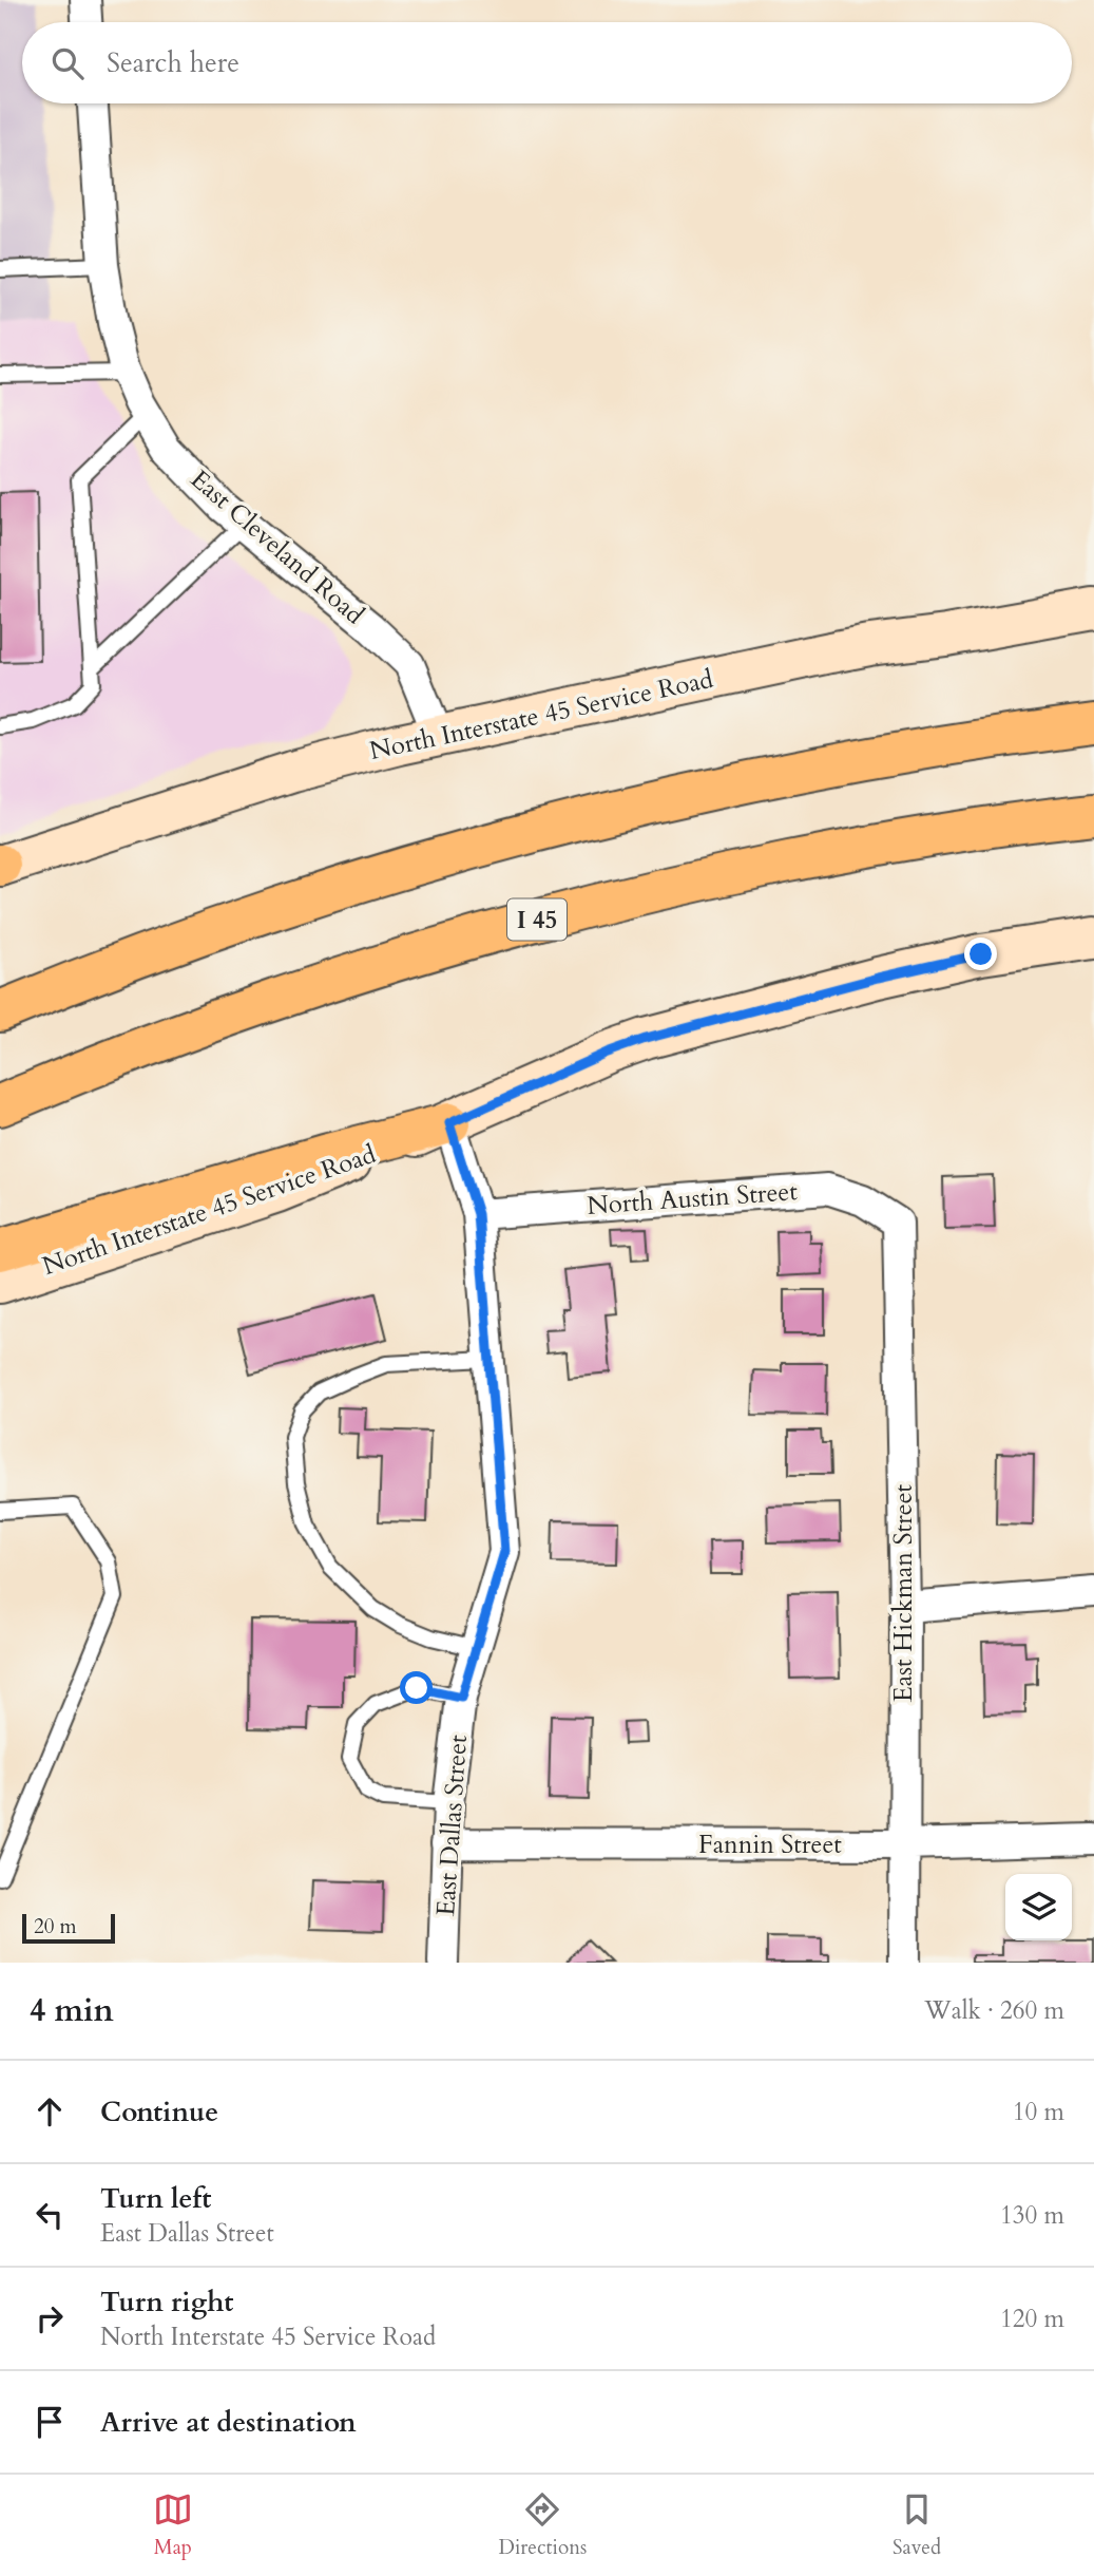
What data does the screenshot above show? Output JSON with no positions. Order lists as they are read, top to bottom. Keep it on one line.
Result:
{"streets":{"highway":["I 45"],"main road":["North Interstate 45 Service Road"],"street":["East Cleveland Road","North Austin Street","East Hickman Street","East Dallas Street","Fannin Street"]},"crossings":[["East Cleveland Road","North Interstate 45 Service Road"],["North Interstate 45 Service Road","East Dallas Street"],["North Austin Street","East Hickman Street"],["North Austin Street","East Dallas Street"],["East Hickman Street","Fannin Street"],["East Dallas Street","Fannin Street"]],"scale_bar":"20 m","page":{"search":"Search here","scale":"20 m","heading":["4 min","Walk · 260 m"],"list":[["Continue","10 m"],["Turn left","East Dallas Street","130 m"],["Turn right","North Interstate 45 Service Road","120 m"],"Arrive at destination"],"nav":["Map","Directions","Saved"]}}
